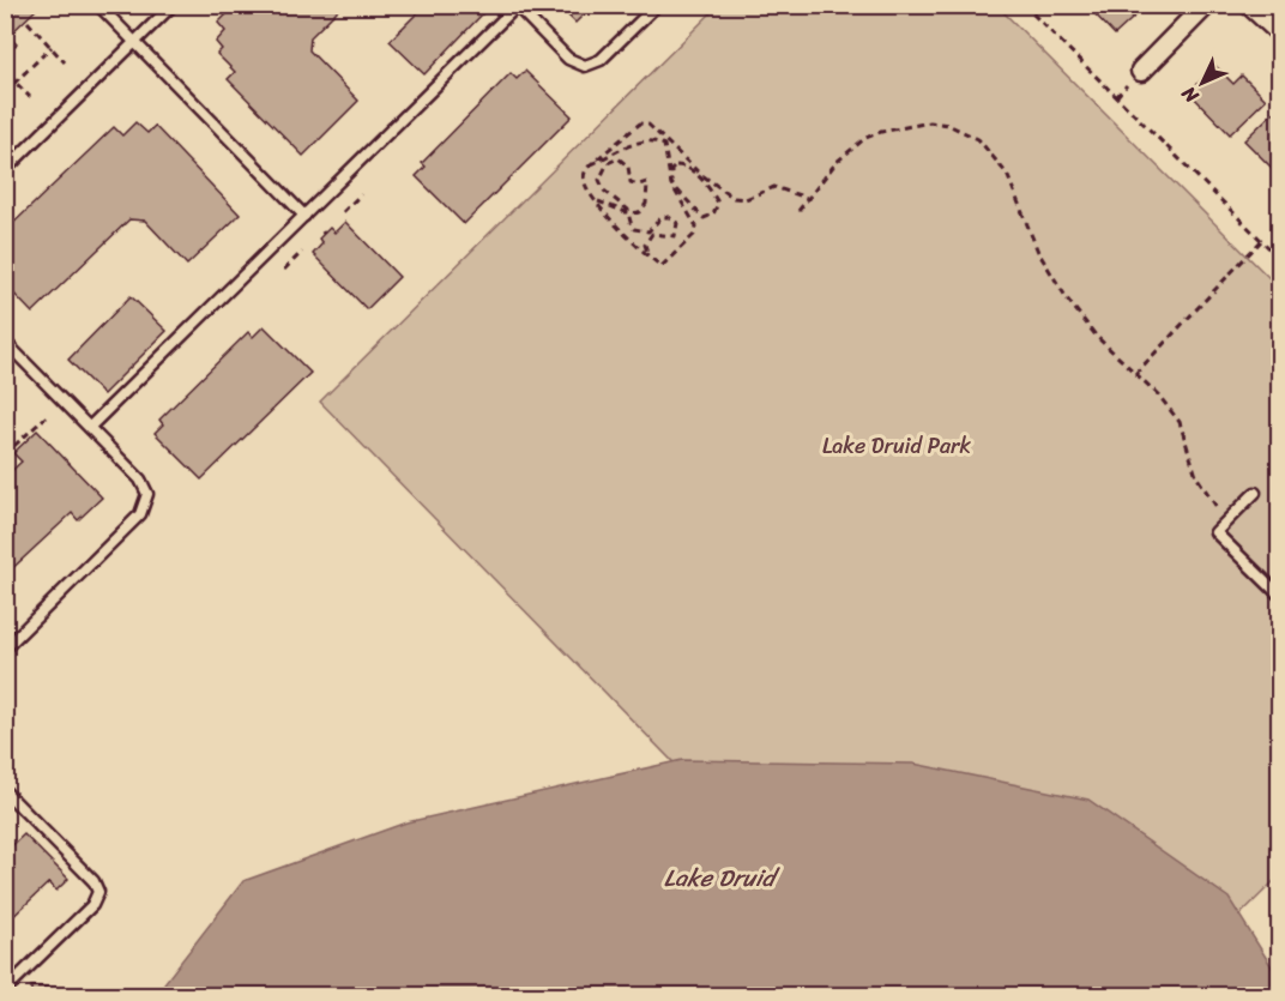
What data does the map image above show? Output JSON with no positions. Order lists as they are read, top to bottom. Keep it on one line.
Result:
{"water":["Lake Druid"],"parks":["Lake Druid Park"],"north":"bottom left"}
